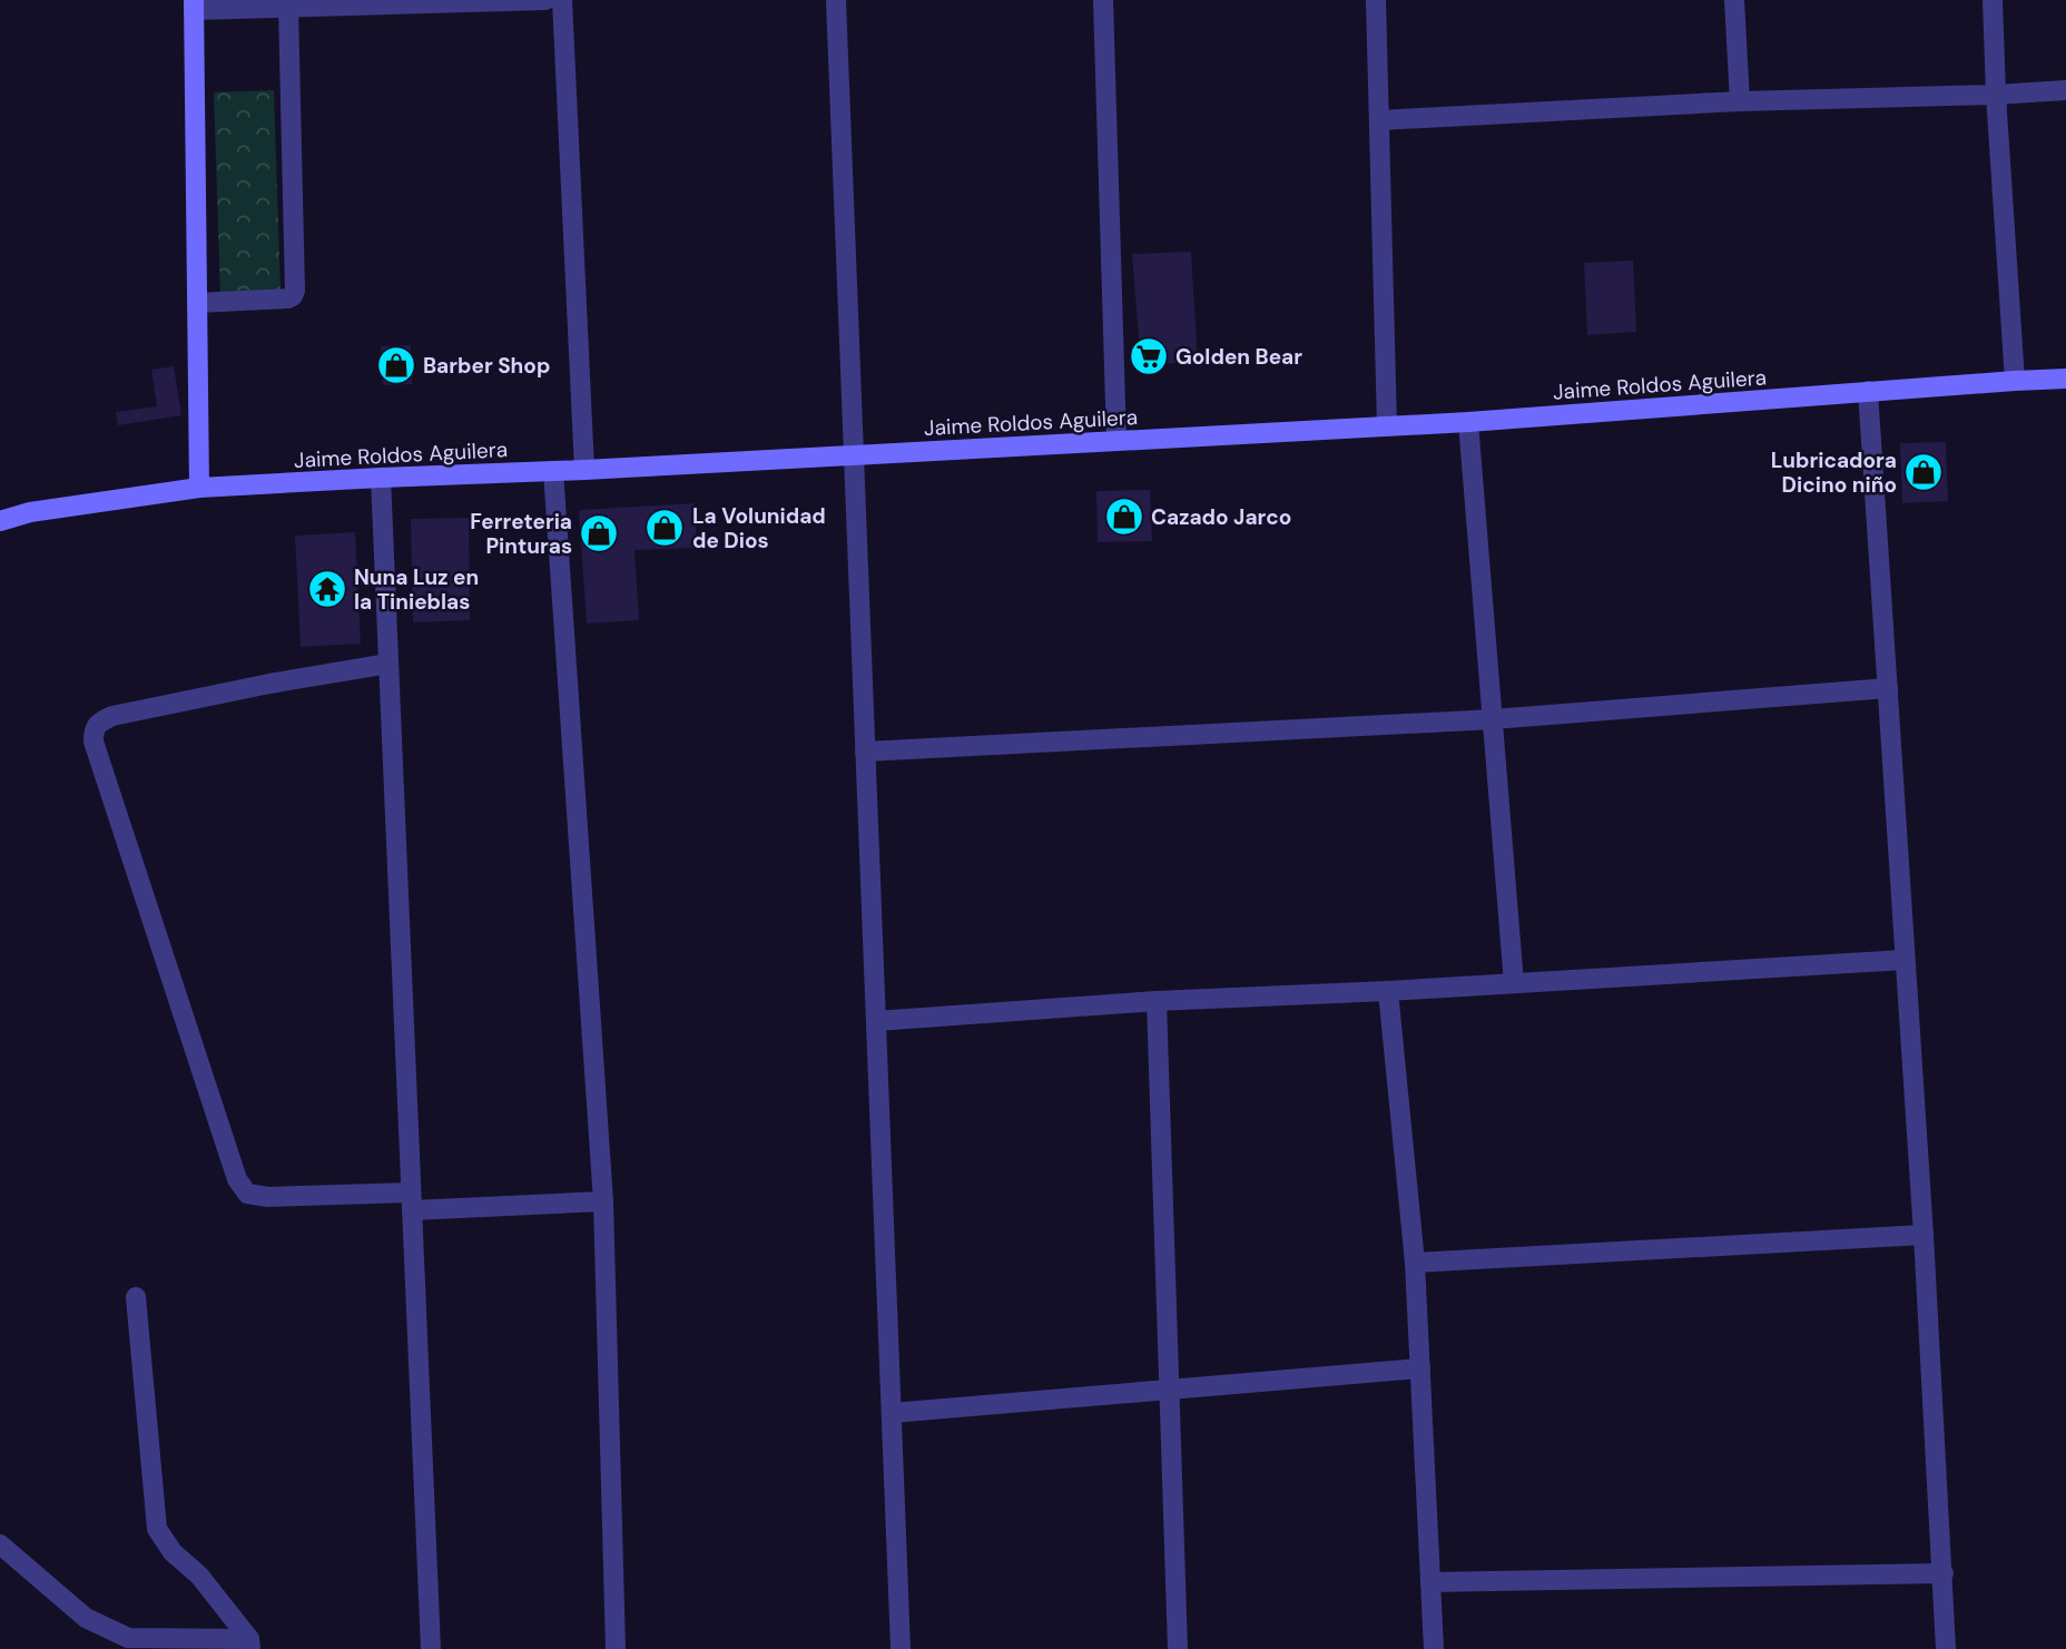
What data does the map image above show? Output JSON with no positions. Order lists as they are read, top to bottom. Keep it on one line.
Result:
{"streets":{"street":["Jaime Roldos Aguilera"]},"places":{"supermarket":["Golden Bear"],"shop":["Barber Shop","Lubricadora Dicino niño","Cazado Jarco","La Volunidad de Dios","Ferreteria Pinturas"],"temple":["Nuna Luz en la Tinieblas"]}}
